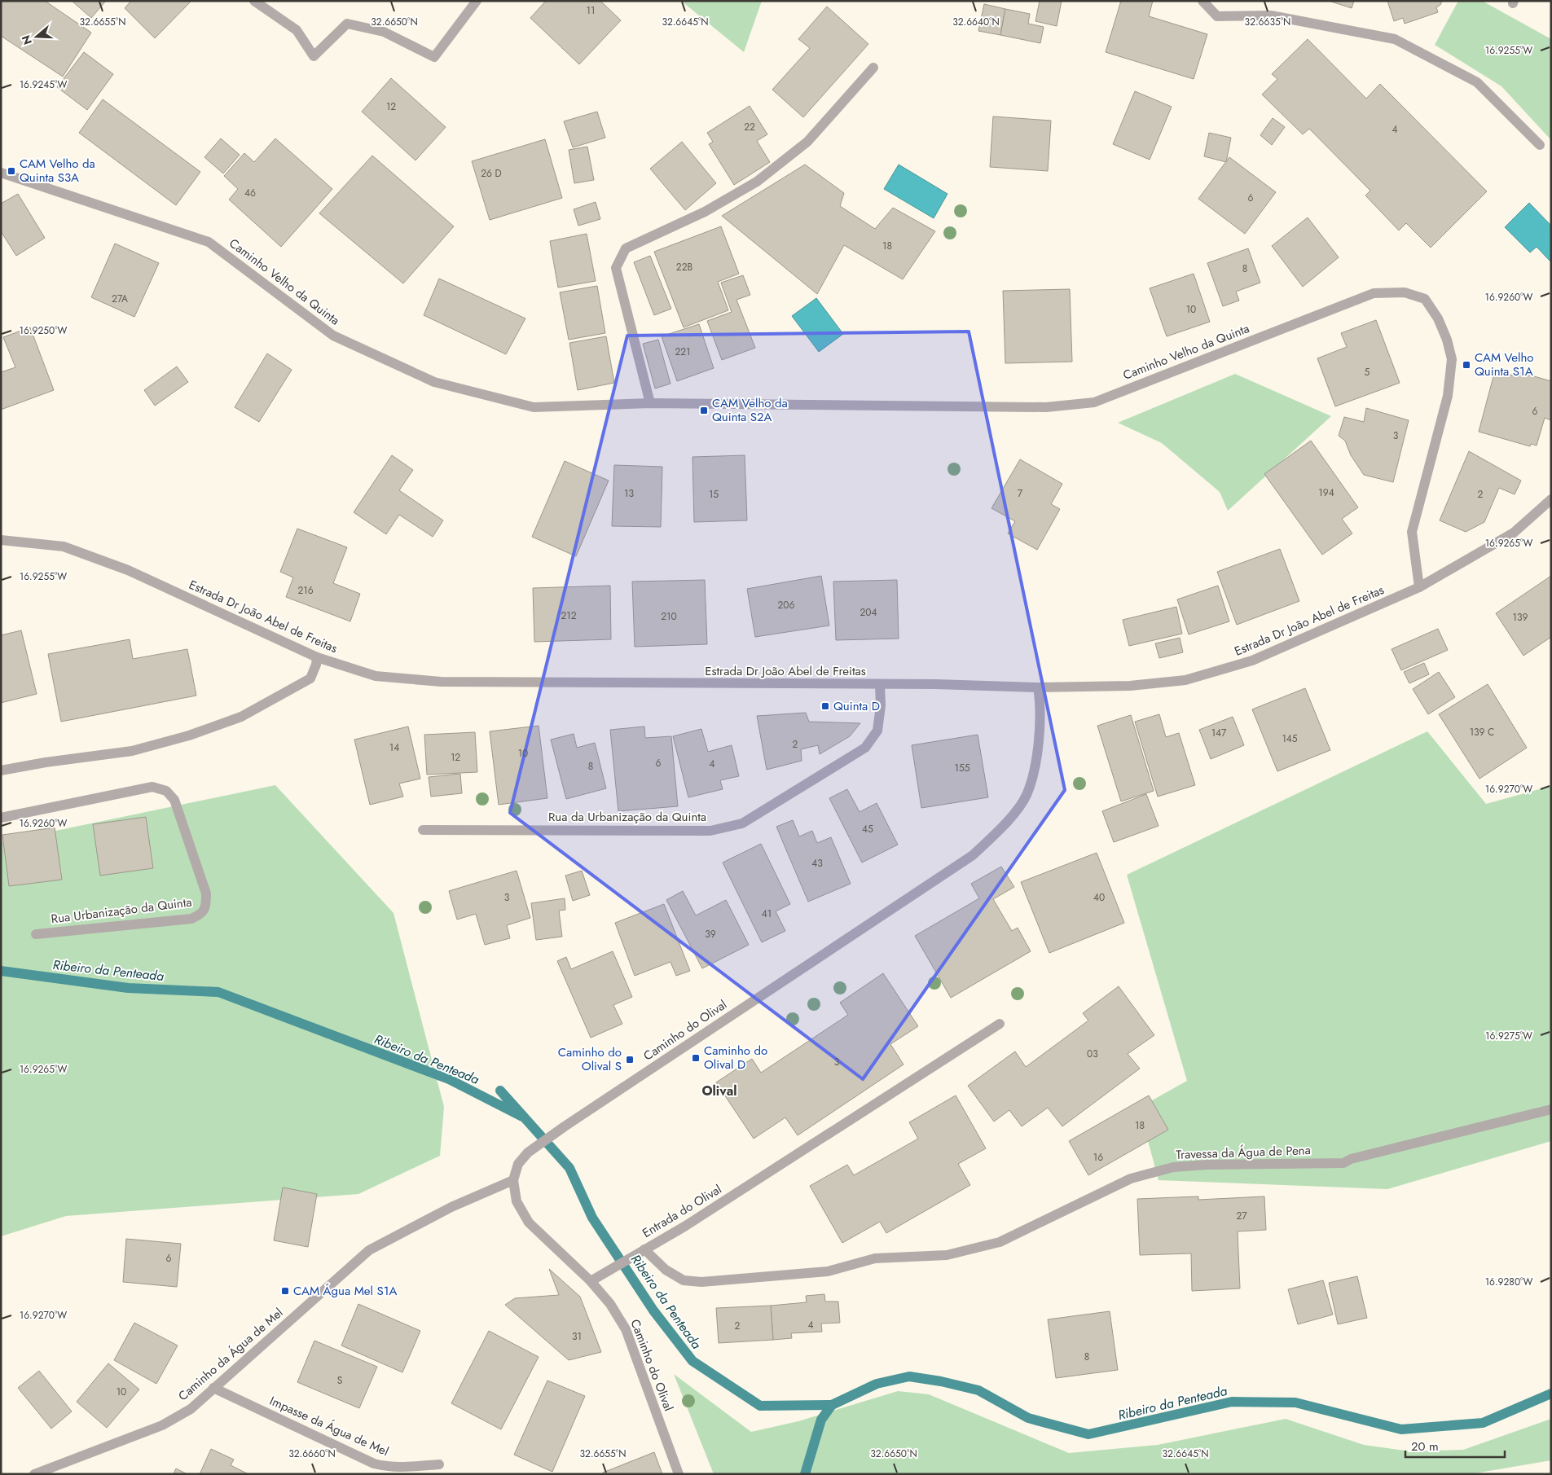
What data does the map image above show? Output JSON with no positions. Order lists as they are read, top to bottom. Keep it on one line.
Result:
{"streets":{"street":["Caminho Velho da Quinta","Estrada Dr João Abel de Freitas","Rua da Urbanização da Quinta","Rua Urbanização da Quinta","Caminho do Olival","Travessa da Água de Pena","Entrada do Olival","Caminho da Água de Mel","Impasse da Água de Mel"]},"crossings":[["Caminho Velho da Quinta","Estrada Dr João Abel de Freitas"],["Estrada Dr João Abel de Freitas","Rua da Urbanização da Quinta"],["Estrada Dr João Abel de Freitas","Caminho do Olival"],["Caminho do Olival","Caminho da Água de Mel"],["Travessa da Água de Pena","Entrada do Olival"],["Caminho da Água de Mel","Impasse da Água de Mel"]],"districts":["Olival"],"water":["Ribeiro da Penteada"],"places":{"transit":["CAM Velho da Quinta S3A","CAM Velho Quinta S1A","CAM Velho da Quinta S2A","Quinta D","Caminho do Olival D","Caminho do Olival S","CAM Água Mel S1A"]},"house_numbers":["11","12","22","4","26 D","46","6","18","22B","8","27A","10","221","5","6","3","194","13","7","15","2","216","206","204","212","210","139","139 C","147","145","2","14","10","12","6","4","8","155","45","43","3","40","41","39","03","3","18","16","27","6","4","2","31","8","S","10"],"scale_bar":"20 m","north":"left","coordinates":["32.6635°N","32.6655°N","32.6650°N","32.6645°N","32.6640°N","16.9255°W","16.9245°W","16.9260°W","16.9250°W","16.9265°W","16.9270°W","16.9275°W","16.9280°W","32.6660°N"]}
